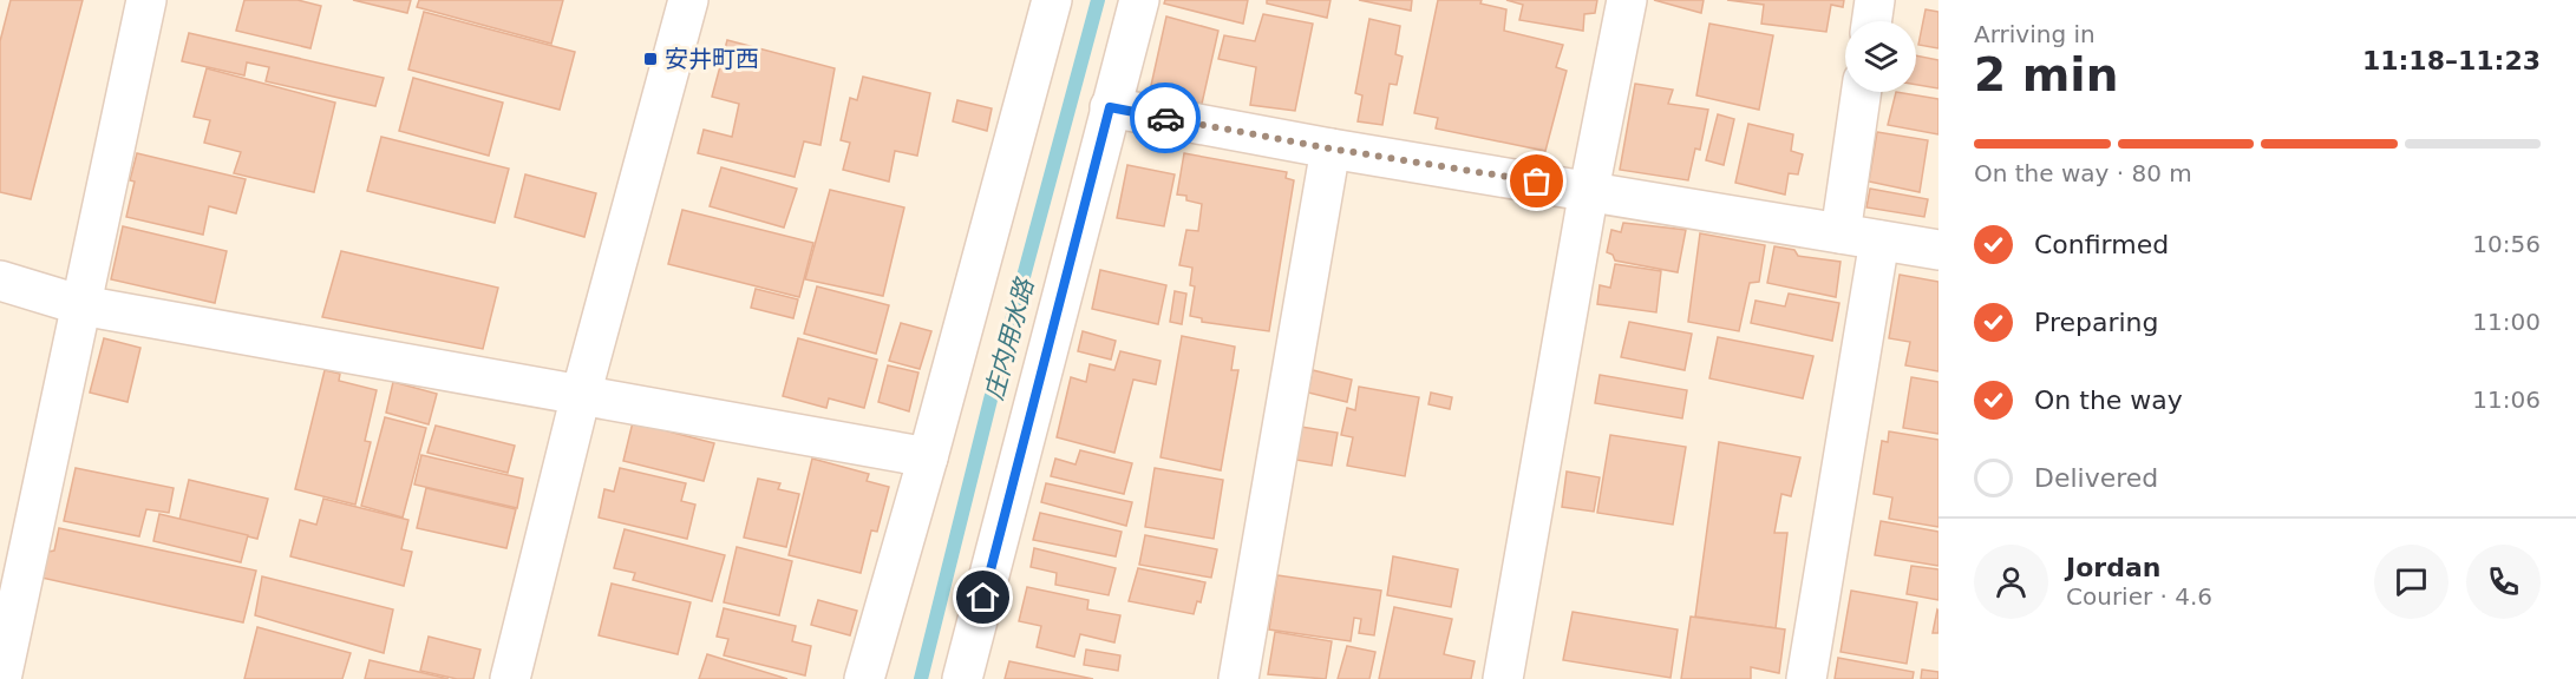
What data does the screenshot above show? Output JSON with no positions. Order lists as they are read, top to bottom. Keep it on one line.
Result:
{"water":["庄内用水路"],"places":{"transit":["安井町西"]},"page":{"heading":["2 min","Arriving in","11:18–11:23"],"panel":["Jordan","Courier · 4.6"],"bar":"On the way · 80 m","list":[["Confirmed","10:56"],["Preparing","11:00"],["On the way","11:06"],"Delivered"]}}
